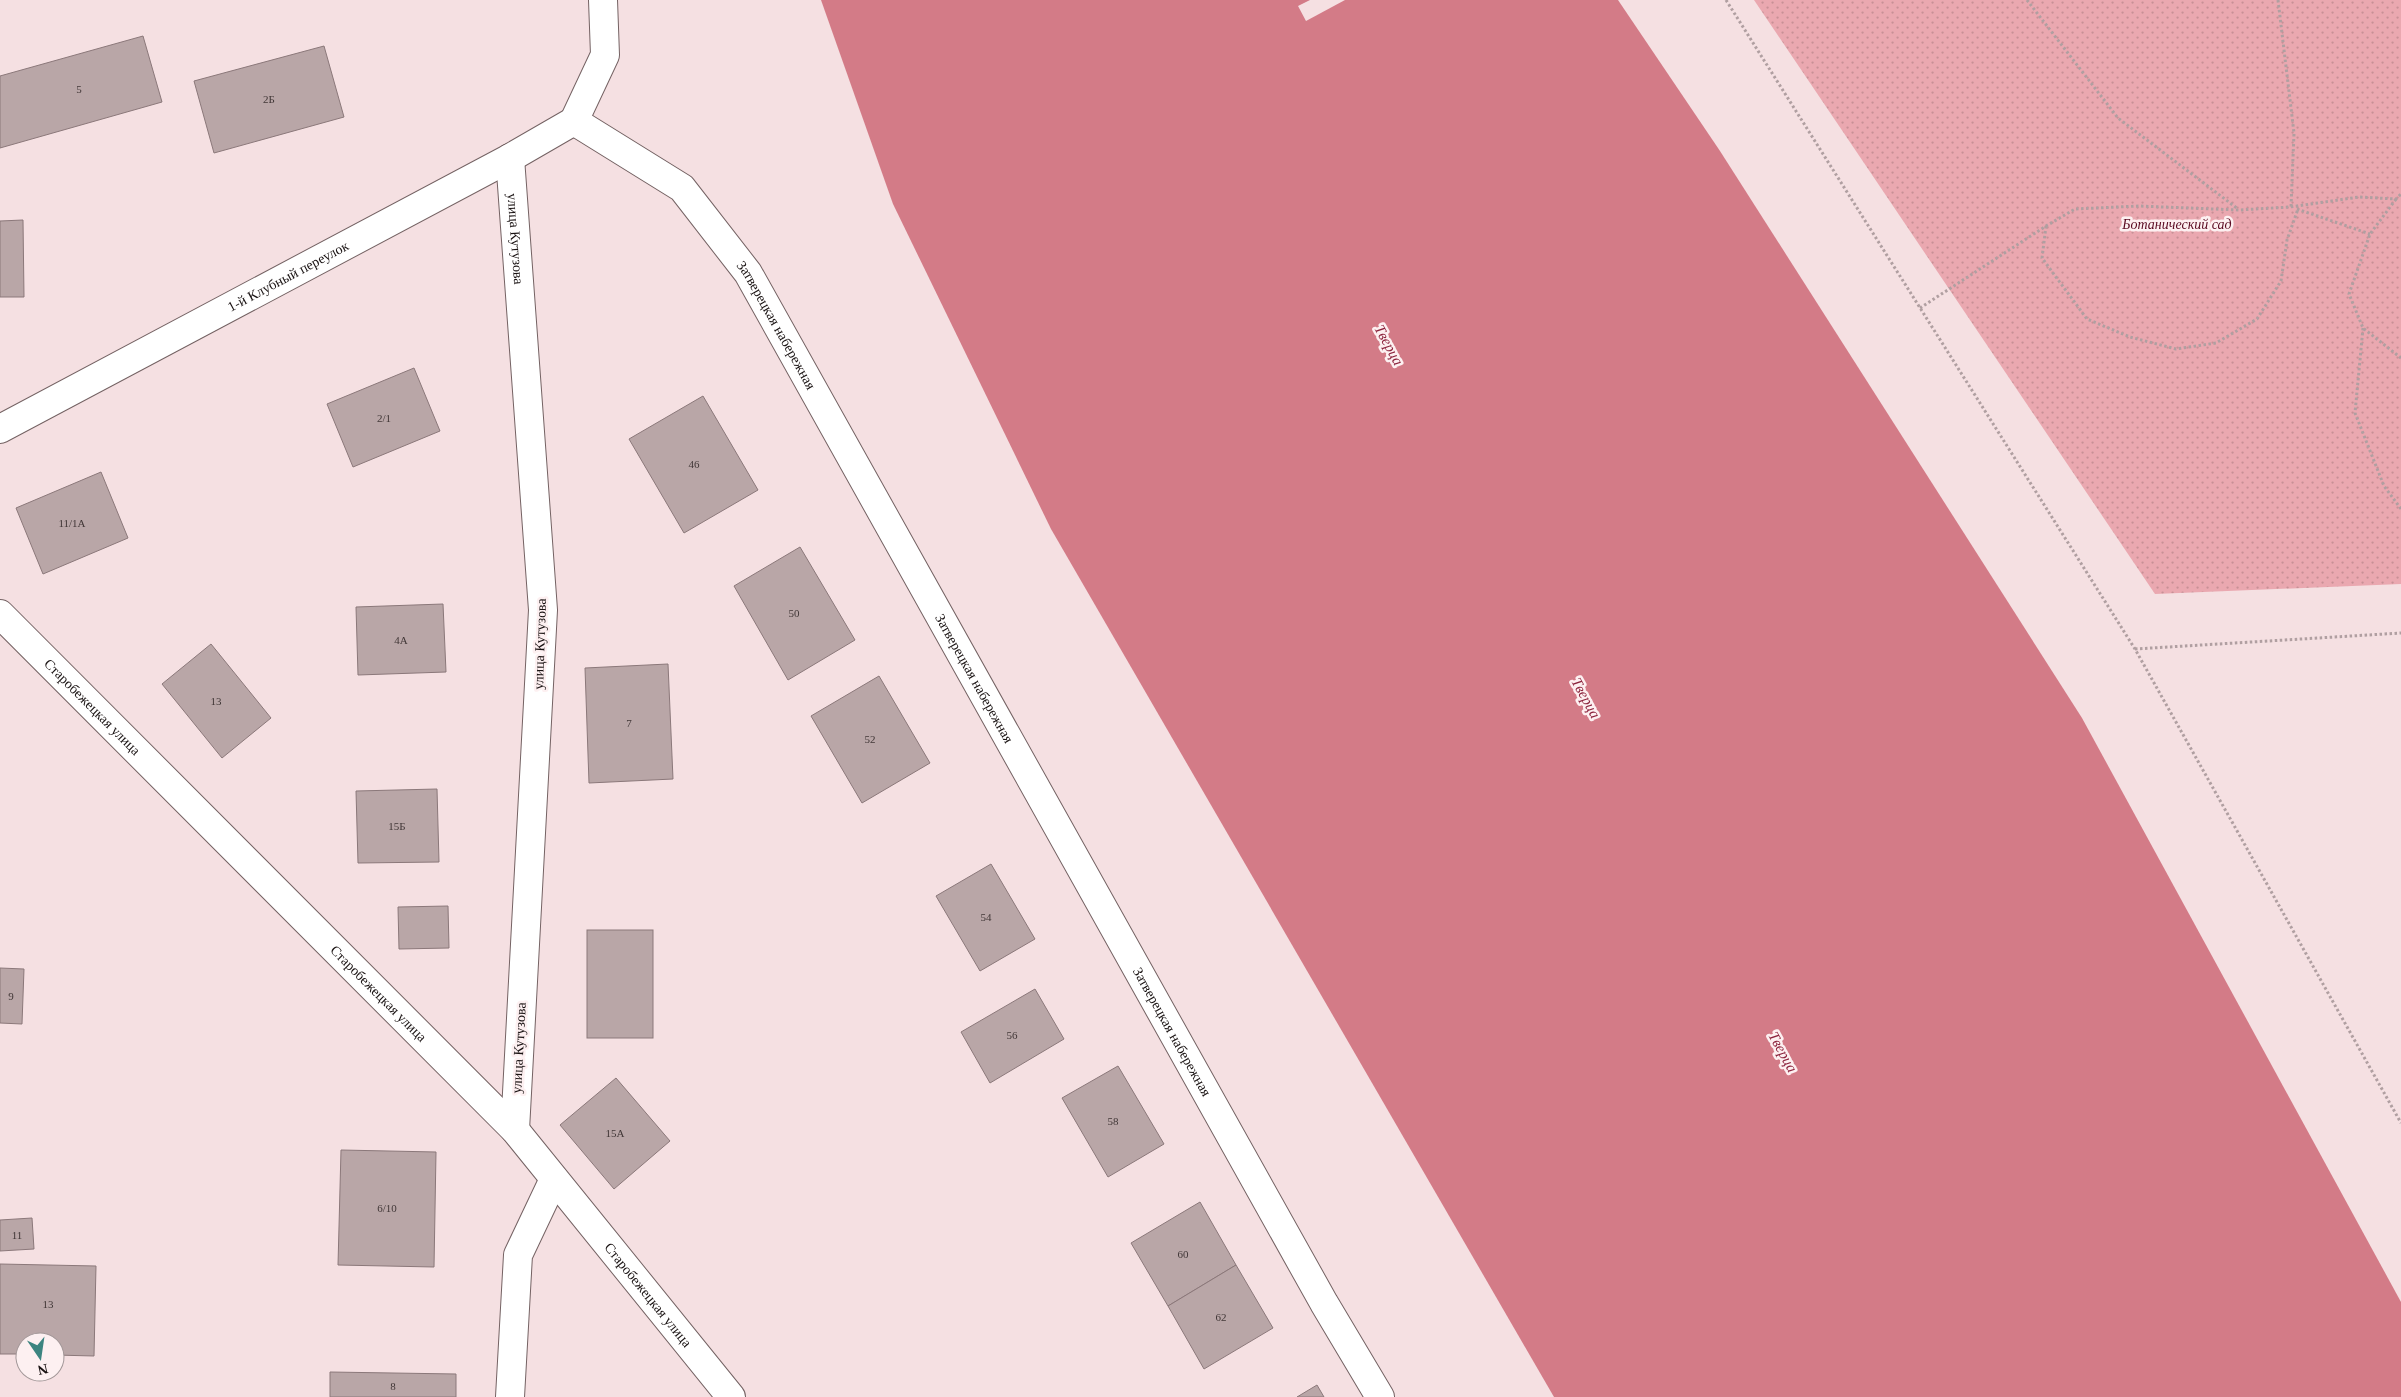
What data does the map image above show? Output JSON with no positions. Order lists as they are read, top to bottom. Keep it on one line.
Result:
{"streets":{"street":["улица Кутузова","1-й Клубный переулок","Затверецкая набережная","Старобежецкая улица"]},"crossings":[["улица Кутузова","1-й Клубный переулок"],["улица Кутузова","Старобежецкая улица"],["1-й Клубный переулок","Затверецкая набережная"]],"water":["Тверца"],"parks":["Ботанический сад"],"house_numbers":["5","2Б","2/1","46","11/1А","50","4А","13","7","52","15Б","54","9","56","58","15А","6/10","11","60","13","62","8"],"north":"bottom"}
